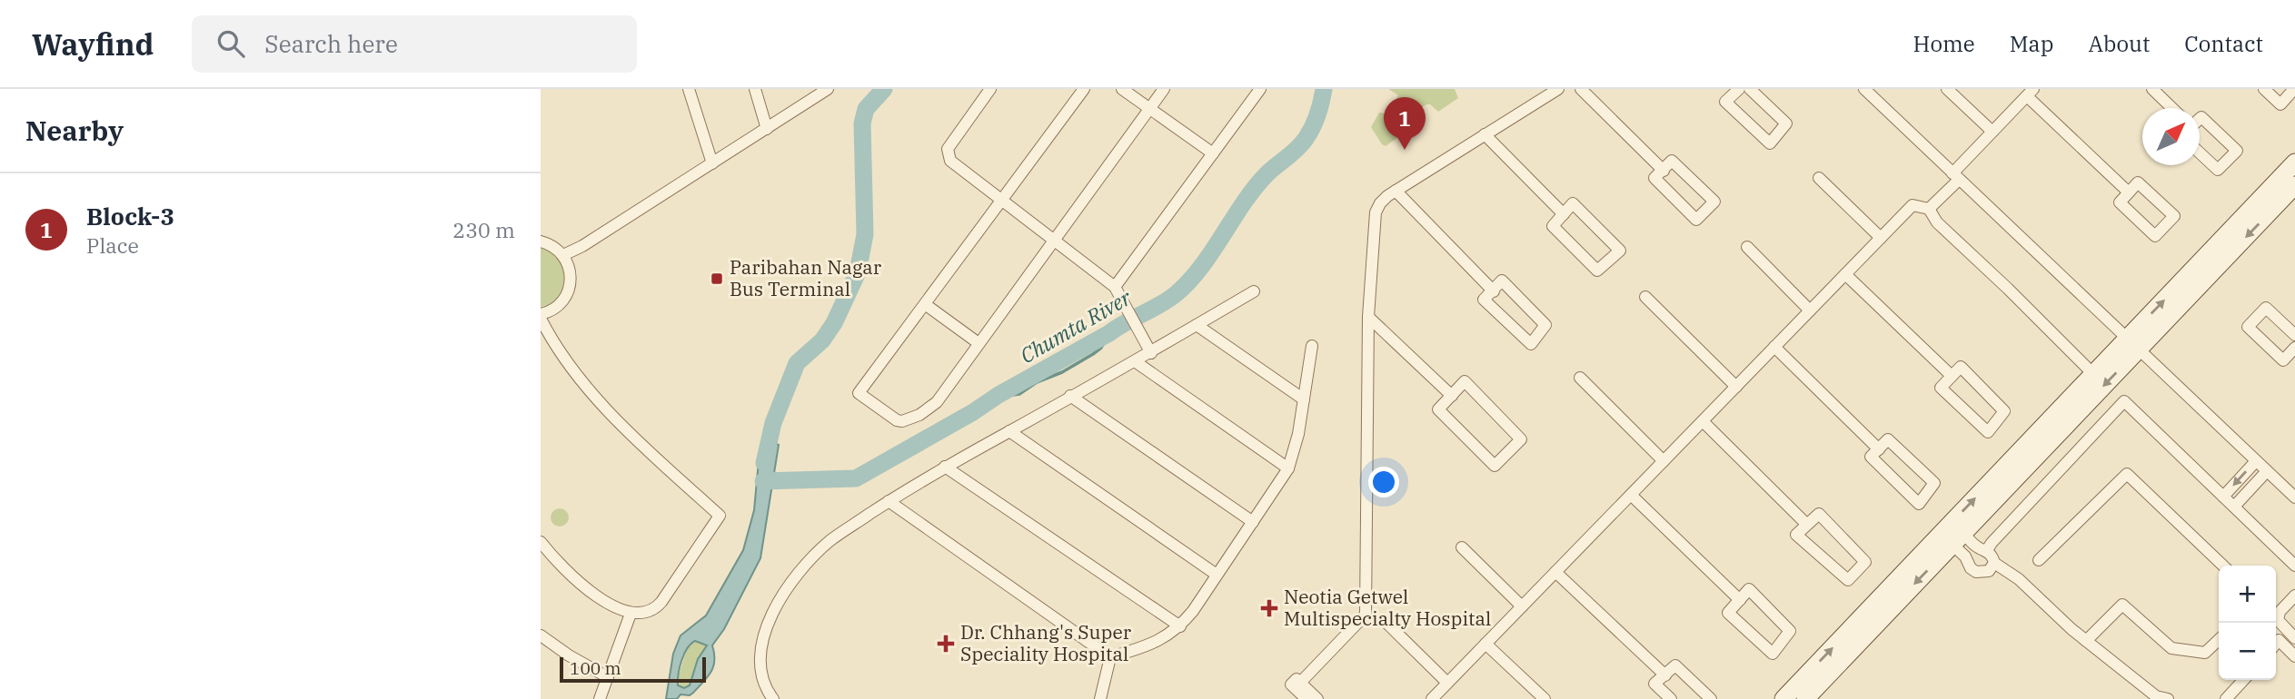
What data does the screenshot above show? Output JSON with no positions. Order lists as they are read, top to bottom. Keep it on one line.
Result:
{"water":["Chumta River"],"places":{"transit":["Paribahan Nagar Bus Terminal"],"health":["Neotia Getwel Multispecialty Hospital","Dr. Chhang's Super Speciality Hospital"]},"scale_bar":"100 m","north":"top right","page":{"header":"Wayfind","search":"Search here","nav":["Home","Map","About","Contact"],"heading":"Nearby","pins":"1","list":[{"mark":"1","name":"Block-3","note":"Place","value":"230 m"}],"map_buttons":["+","−"],"scale":"100 m"}}
